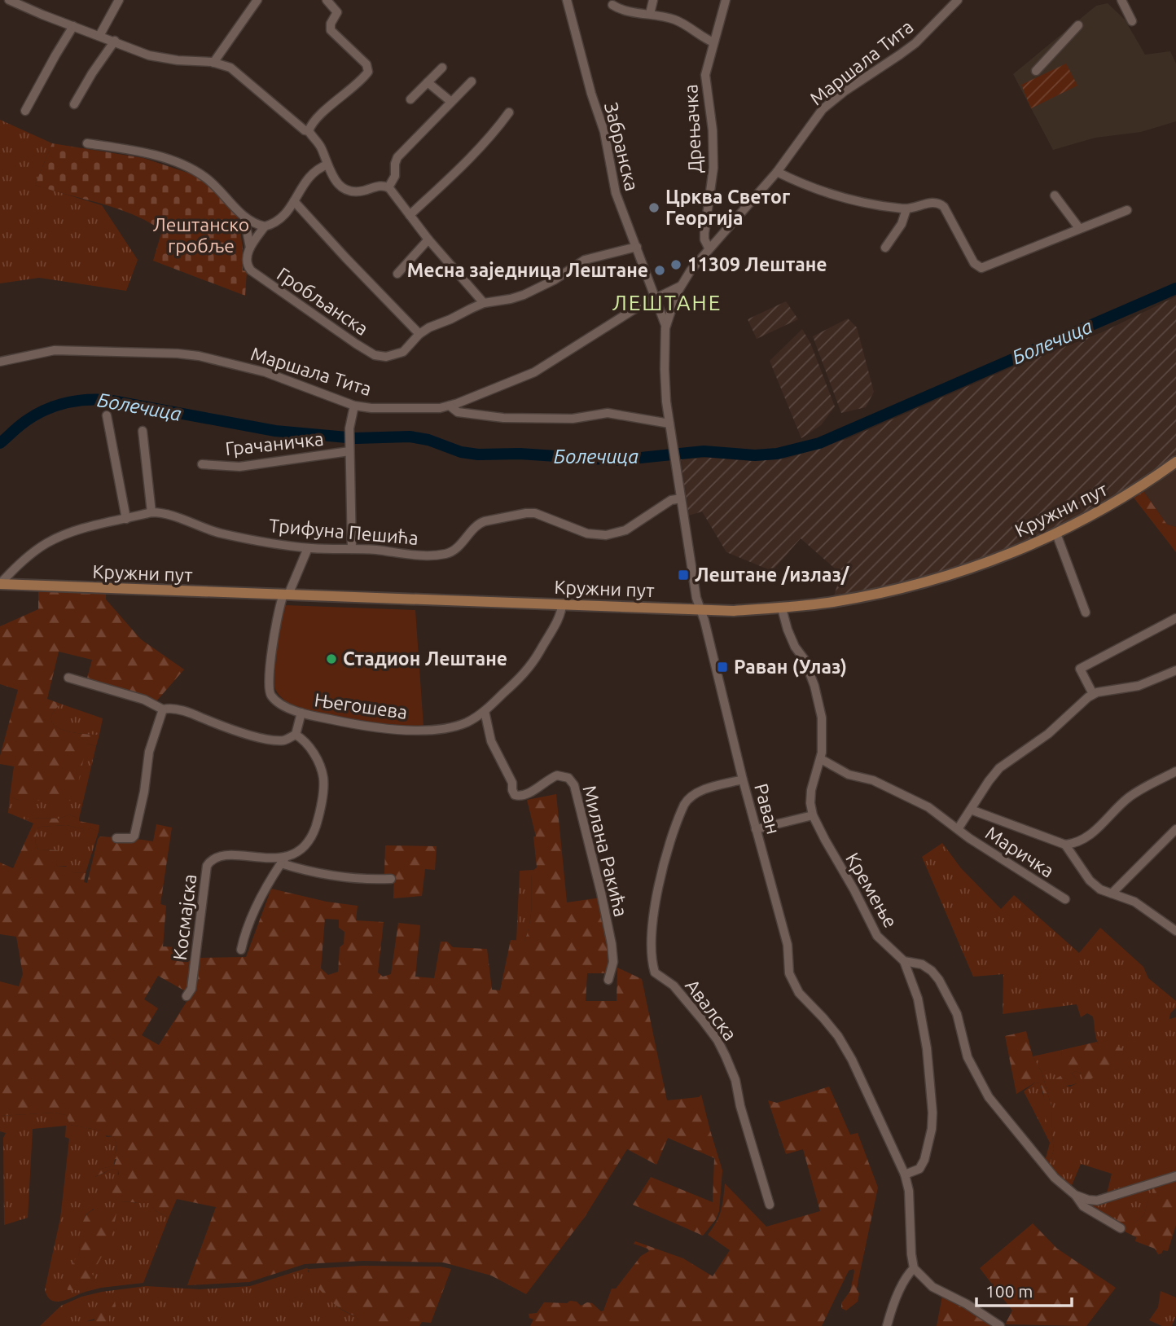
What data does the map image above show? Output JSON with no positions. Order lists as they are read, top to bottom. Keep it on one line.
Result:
{"streets":{"main road":["Кружни пут"],"street":["Маршала Тита","Дрењачка","Забранска","Гробљанска","Грачаничка","Трифуна Пешића","Његошева","Раван","Милана Ракића","Маричка","Кремење","Космајска","Авалска"]},"crossings":[["Маршала Тита","Дрењачка"],["Маршала Тита","Забранска"],["Маршала Тита","Раван"],["Забранска","Гробљанска"],["Забранска","Раван"],["Кружни пут","Трифуна Пешића"],["Кружни пут","Његошева"],["Кружни пут","Раван"],["Кружни пут","Кремење"],["Трифуна Пешића","Његошева"],["Трифуна Пешића","Раван"],["Његошева","Милана Ракића"],["Раван","Авалска"],["Маричка","Кремење"]],"districts":["ЛЕШТАНЕ"],"water":["Болечица"],"parks":["Лештанско гробље"],"places":{"other":["Црква Светог Георгија","11309 Лештане","Месна заједница Лештане","Стадион Лештане"],"transit":["Лештане /излаз/","Раван (Улаз)"]},"scale_bar":"100 m"}
